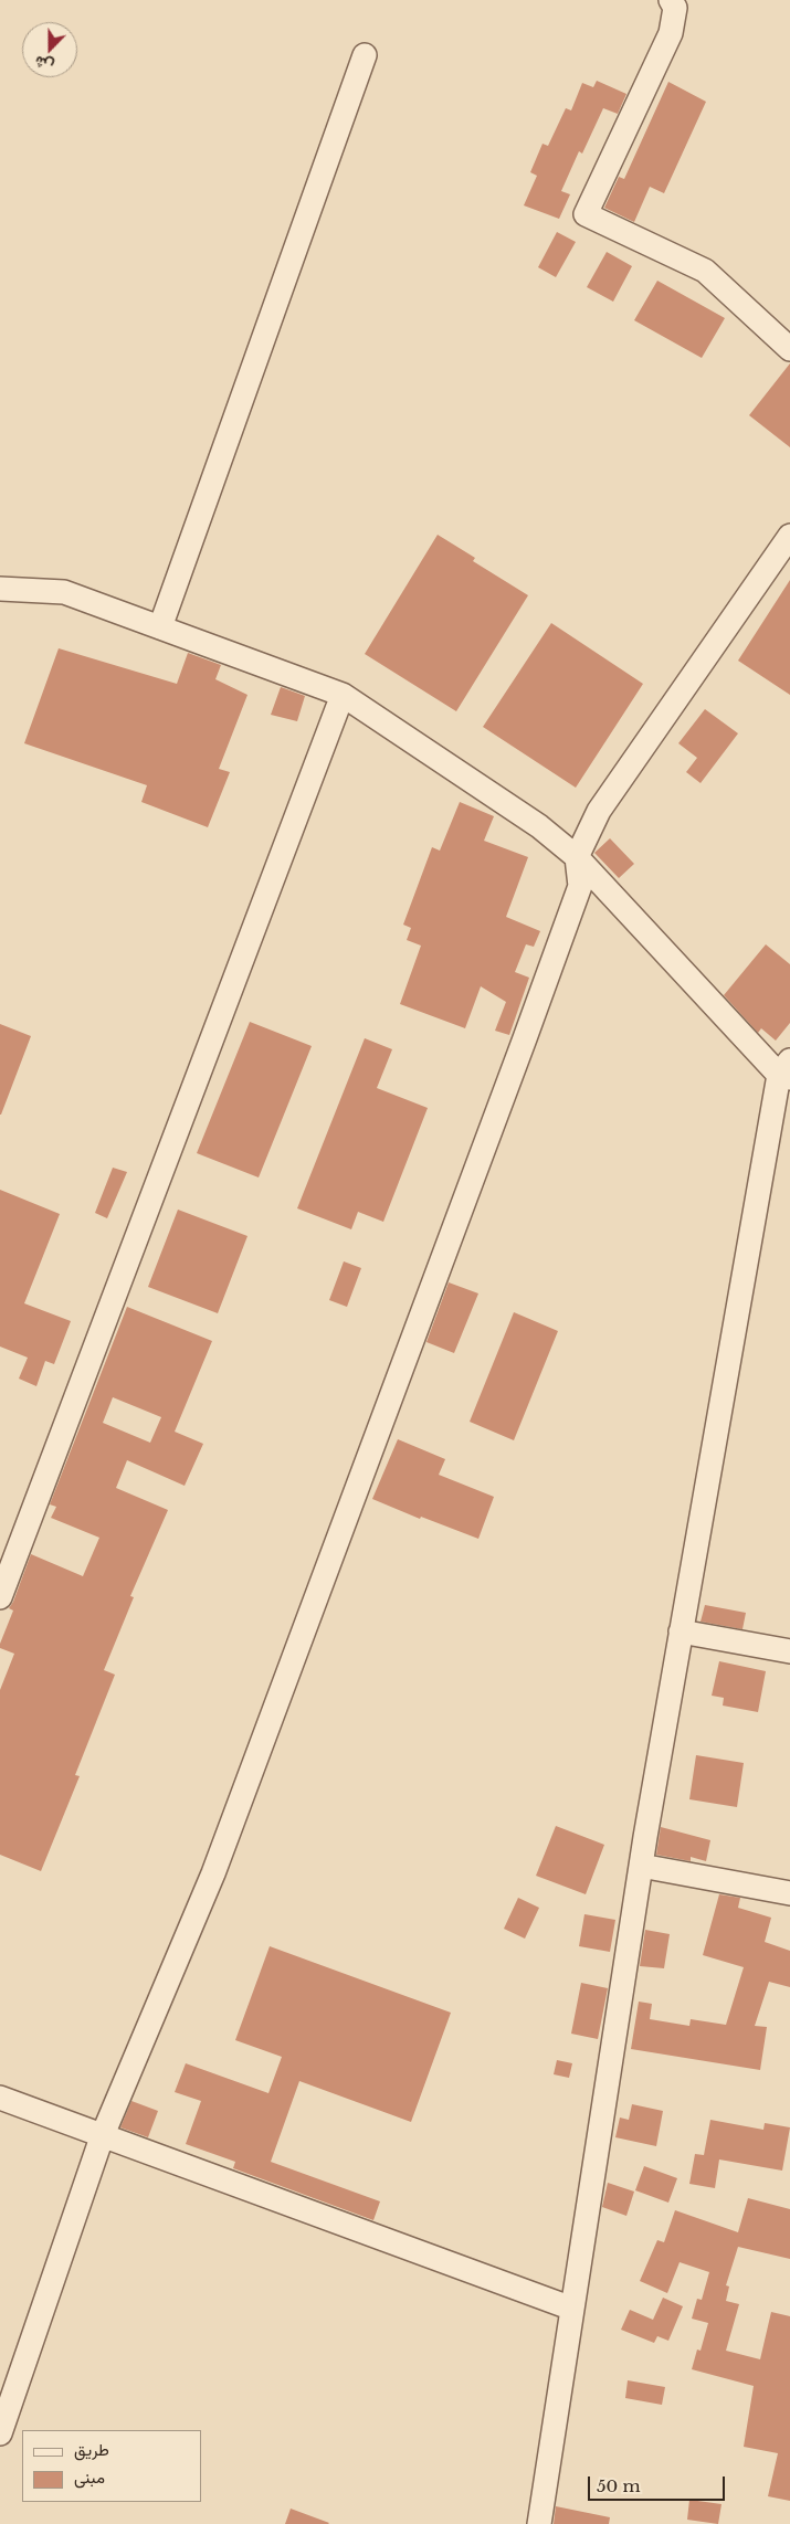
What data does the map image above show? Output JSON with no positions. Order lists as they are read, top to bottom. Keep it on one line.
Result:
{"legend":["طريق","مبنى"],"scale_bar":"50 m","north":"bottom"}
